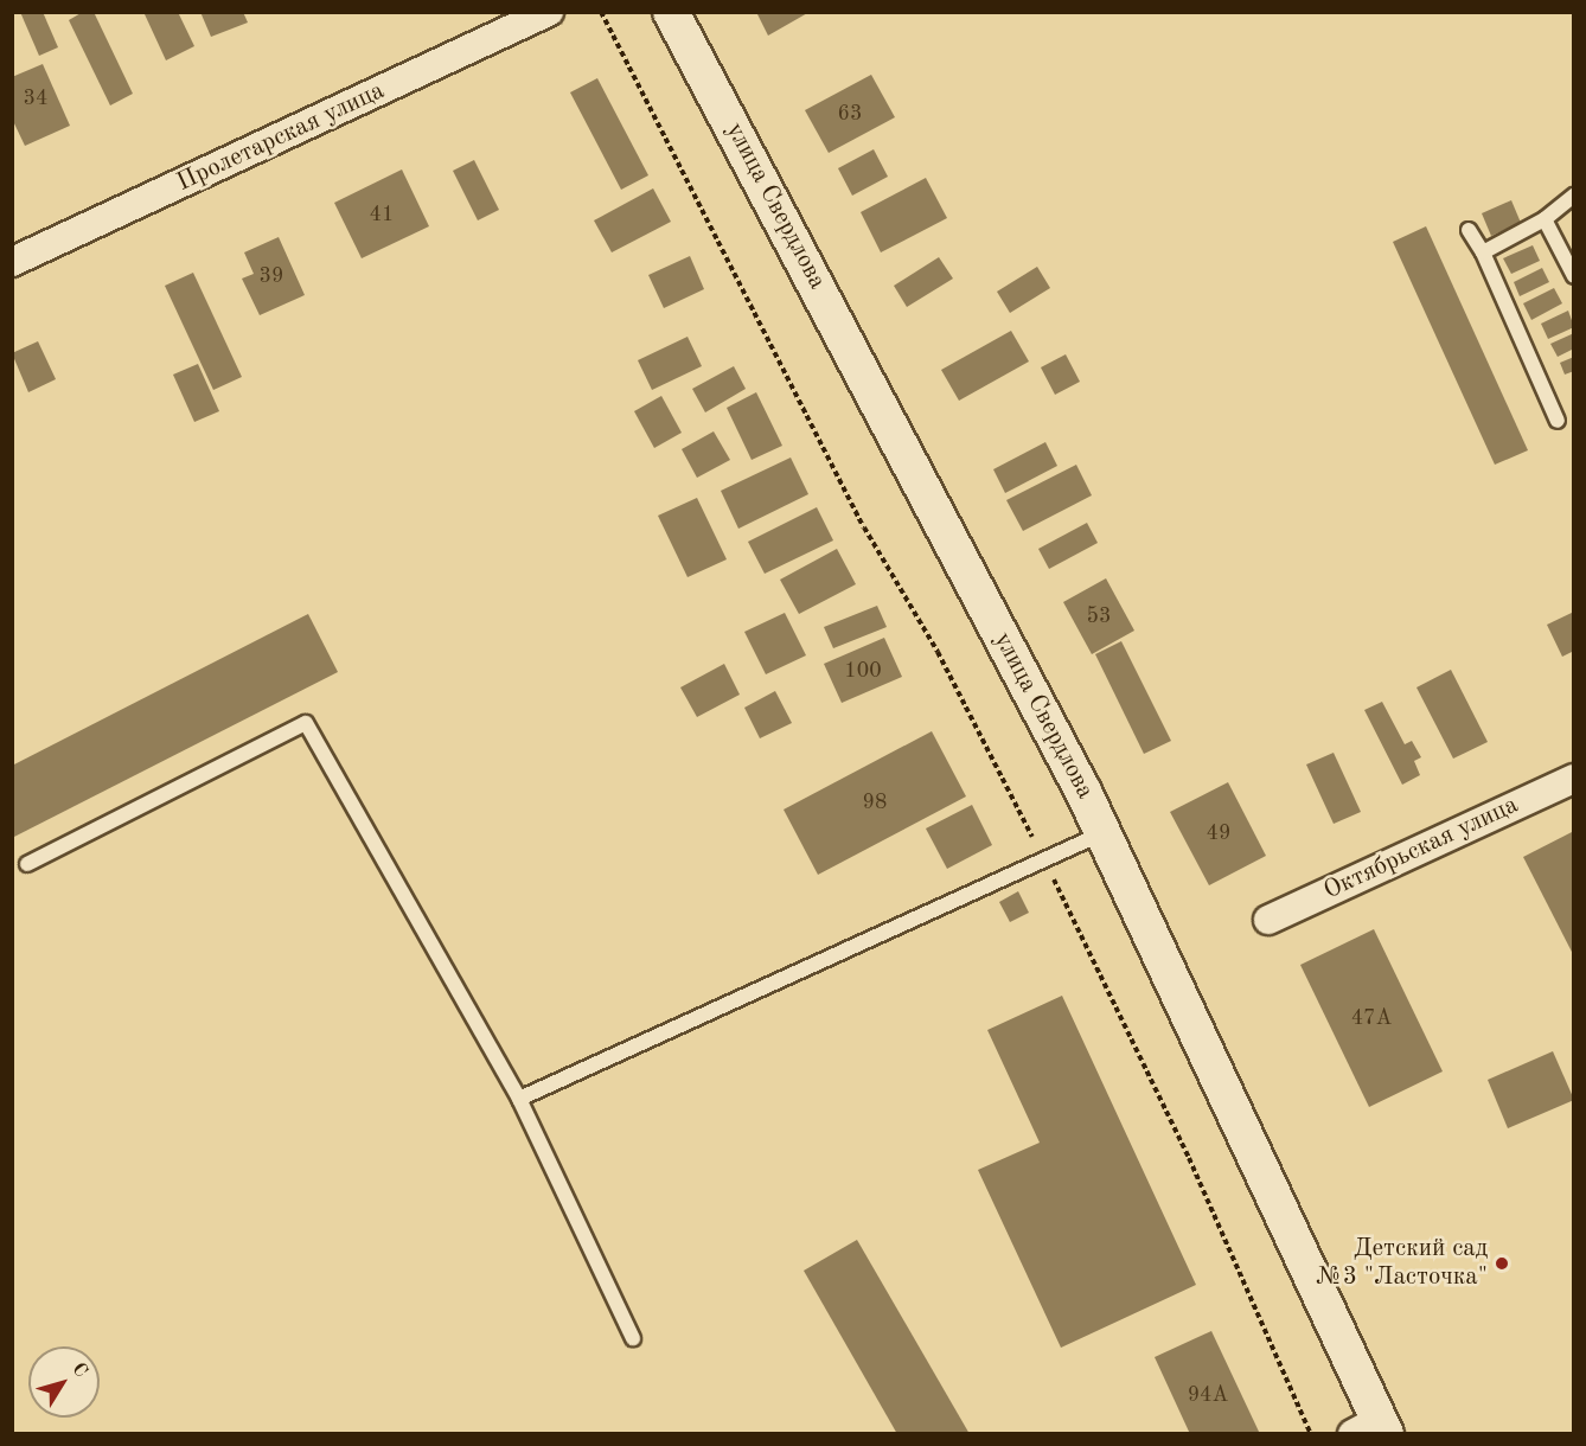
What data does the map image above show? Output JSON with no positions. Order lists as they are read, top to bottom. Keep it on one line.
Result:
{"streets":{"street":["Пролетарская улица","улица Свердлова","Октябрьская улица"]},"places":["Детский сад №3 \"Ласточка\""],"house_numbers":["34","63","41","39","53","100","98","49","47А","94А"],"north":"top right"}
